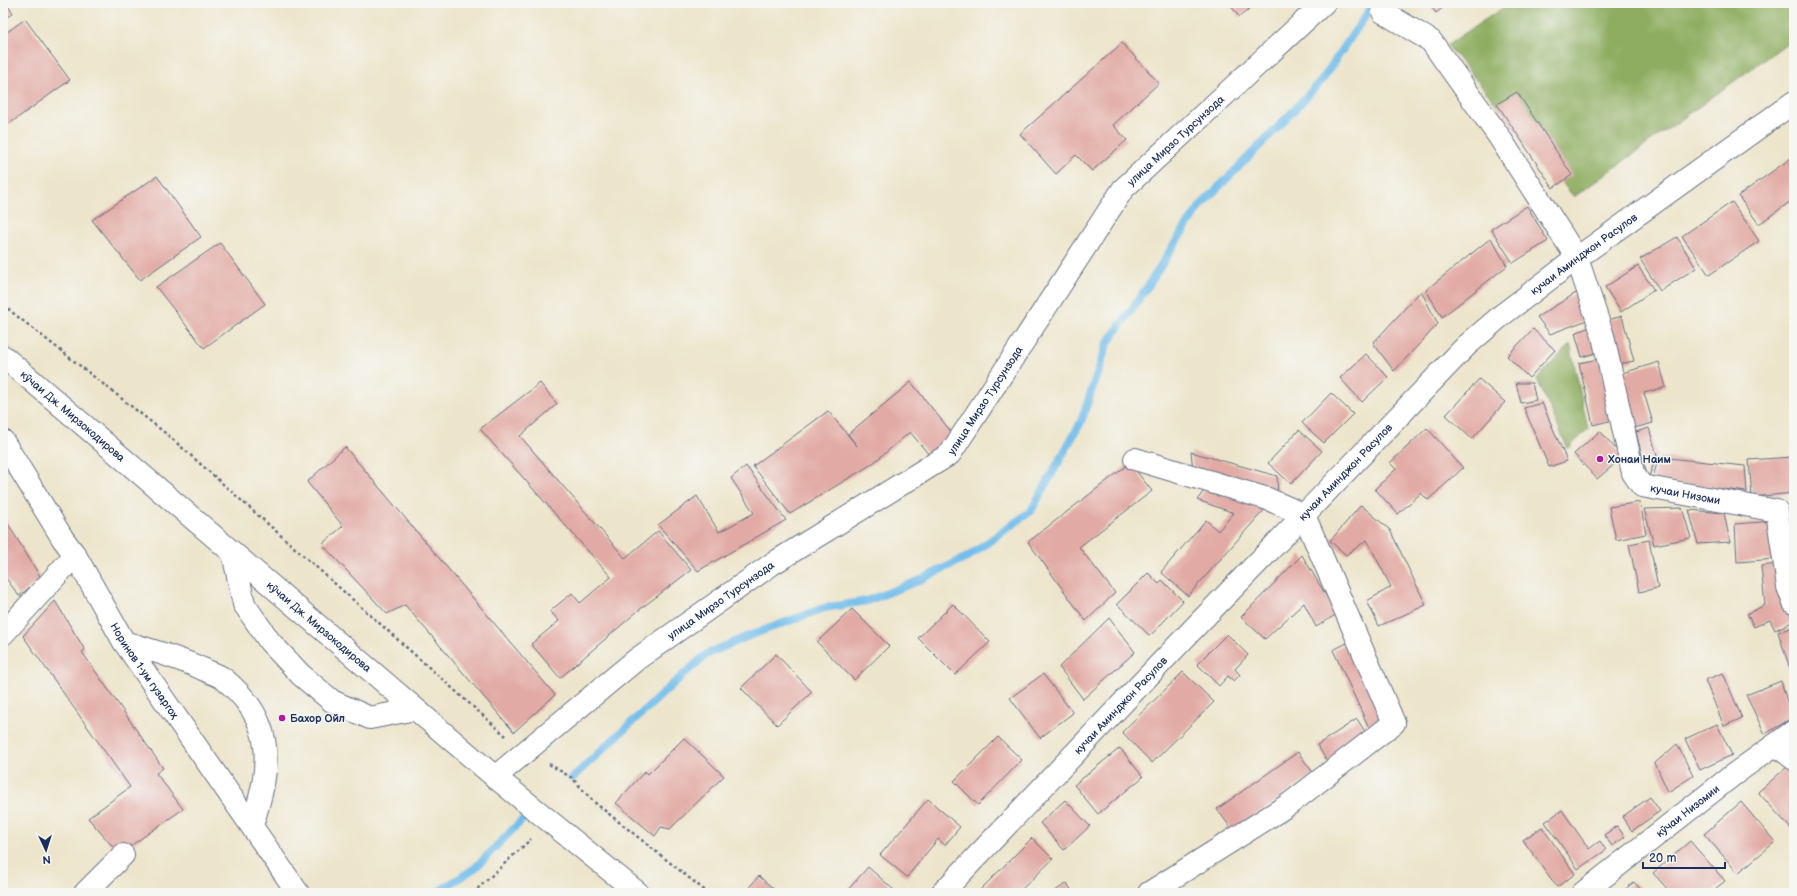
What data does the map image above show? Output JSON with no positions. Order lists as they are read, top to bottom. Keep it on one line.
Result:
{"streets":{"street":["улица Мирзо Турсунзода","кучаи Аминджон Расулов","кӯчаи Дж. Мирзокодирова","кучаи Низоми","Норинов 1-ум гузаргоҳ","кӯчаи Низомии"]},"crossings":[["улица Мирзо Турсунзода","кӯчаи Дж. Мирзокодирова"],["кучаи Аминджон Расулов","кучаи Низоми"]],"places":["Хонаи Наим","Бахор Ойл"],"scale_bar":"20 m","north":"bottom"}
